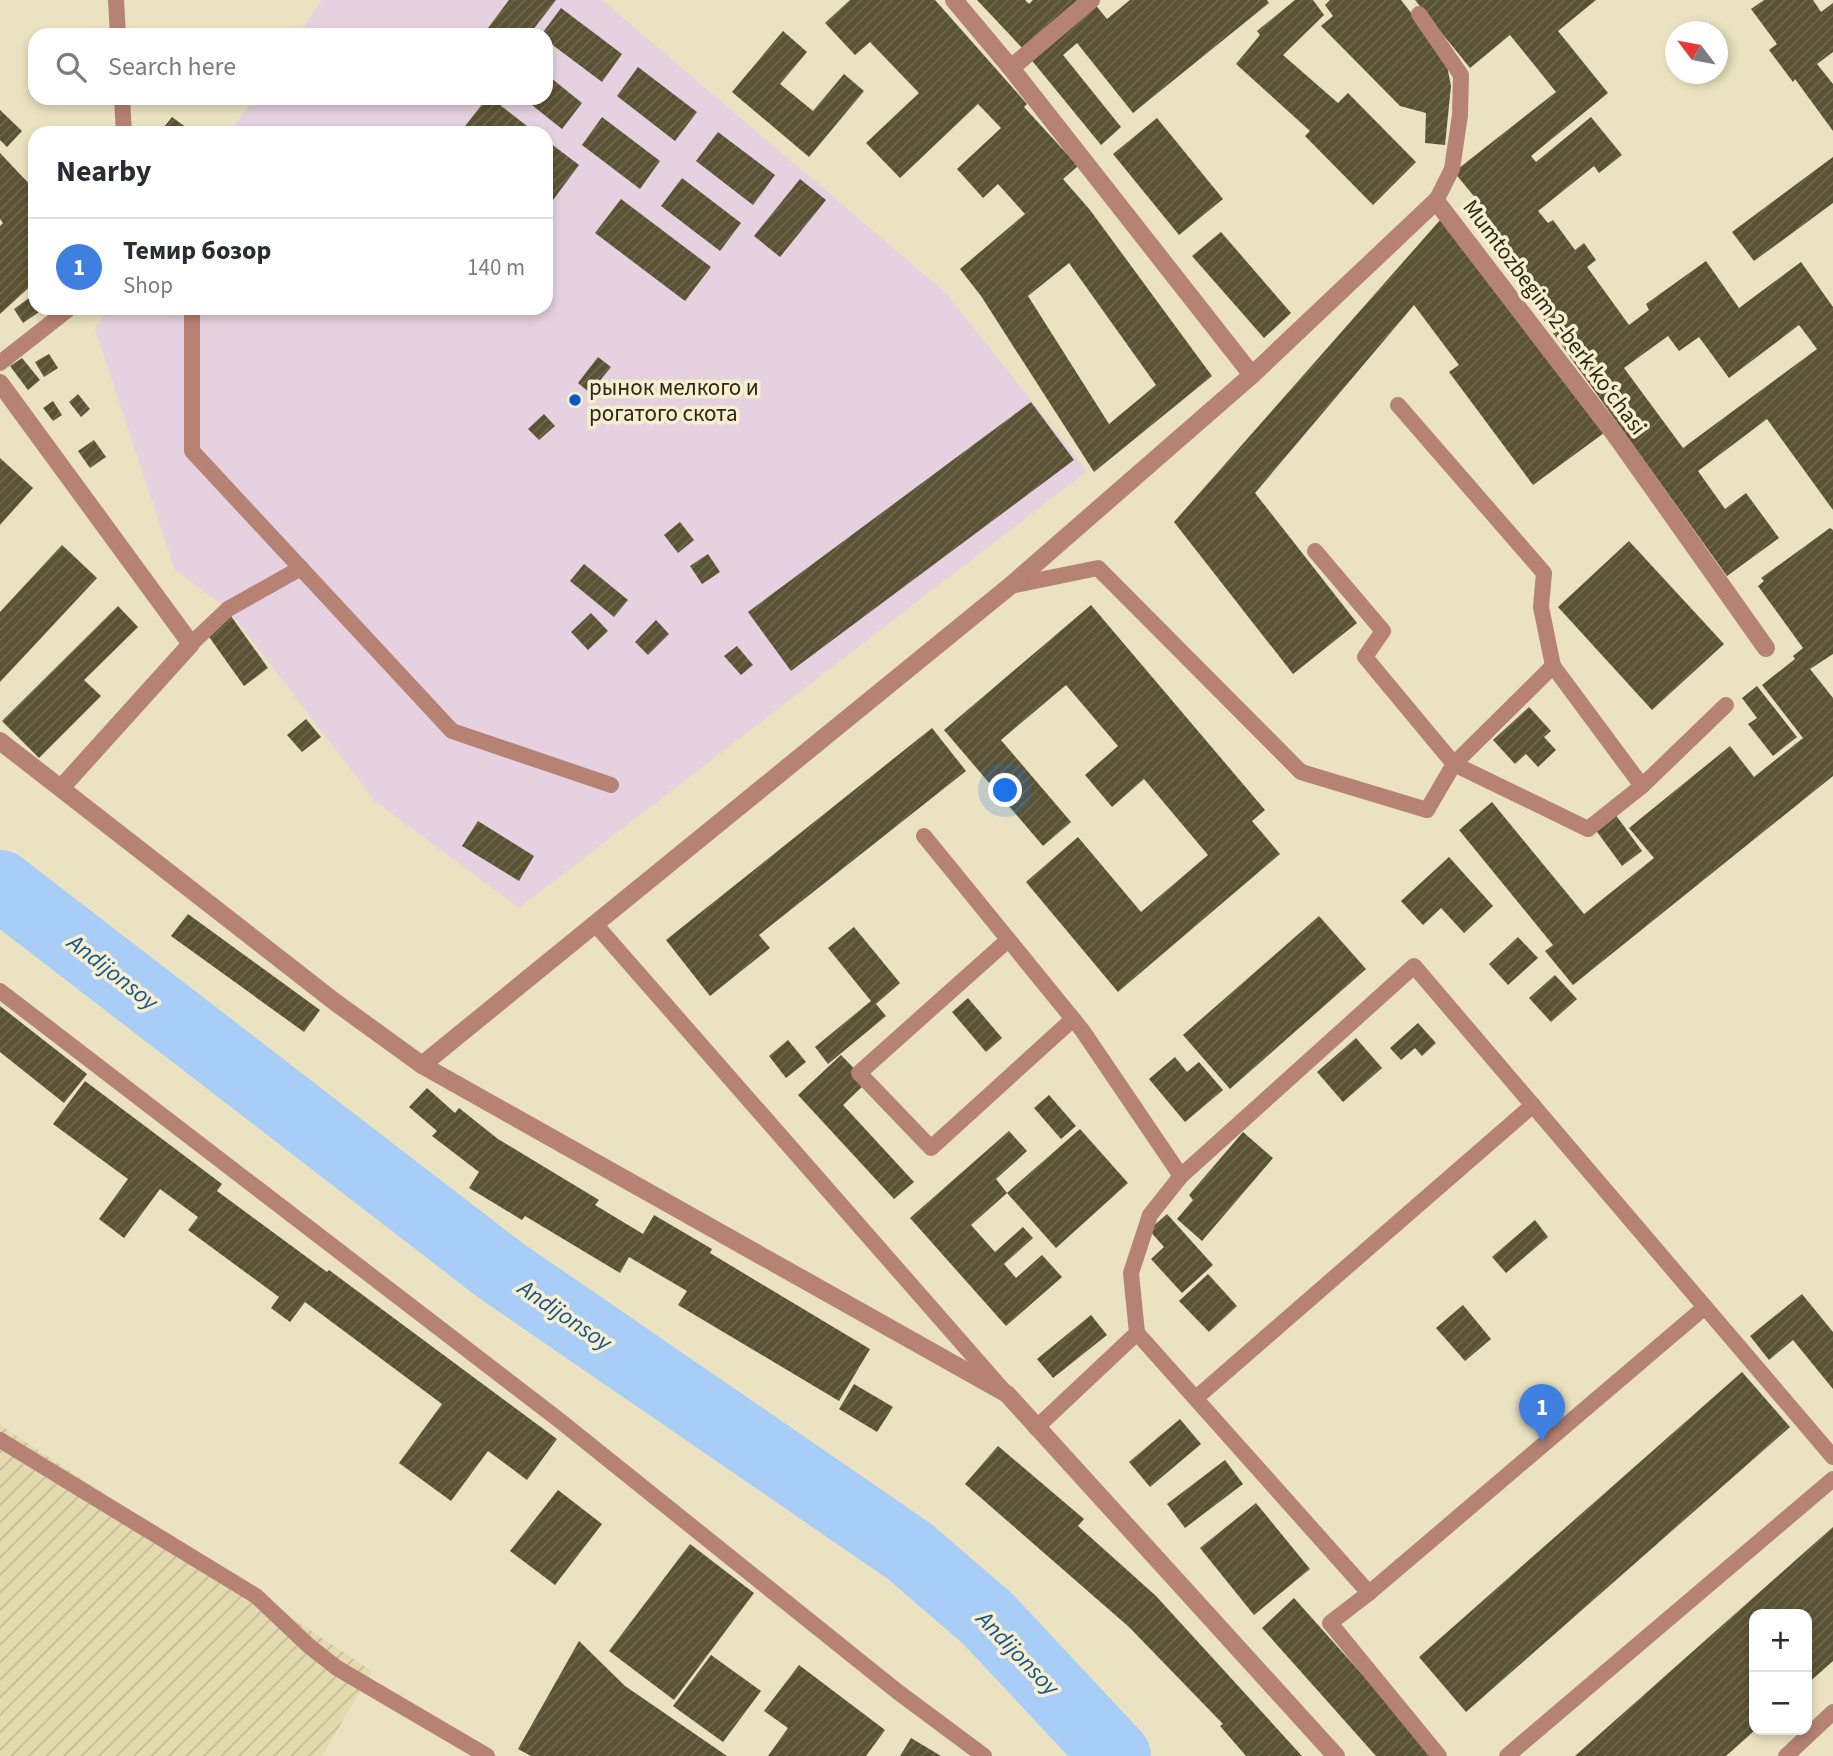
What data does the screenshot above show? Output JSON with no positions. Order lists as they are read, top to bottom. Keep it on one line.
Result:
{"streets":{"street":["Mumtozbegim 2-berk koʻchasi"]},"water":["Andijonsoy"],"places":["рынок мелкого и рогатого скота"],"north":"top left","page":{"search":"Search here","heading":"Nearby","list":[{"mark":"1","name":"Темир бозор","note":"Shop","value":"140 m"}],"pins":"1","map_buttons":["+","−"]}}
